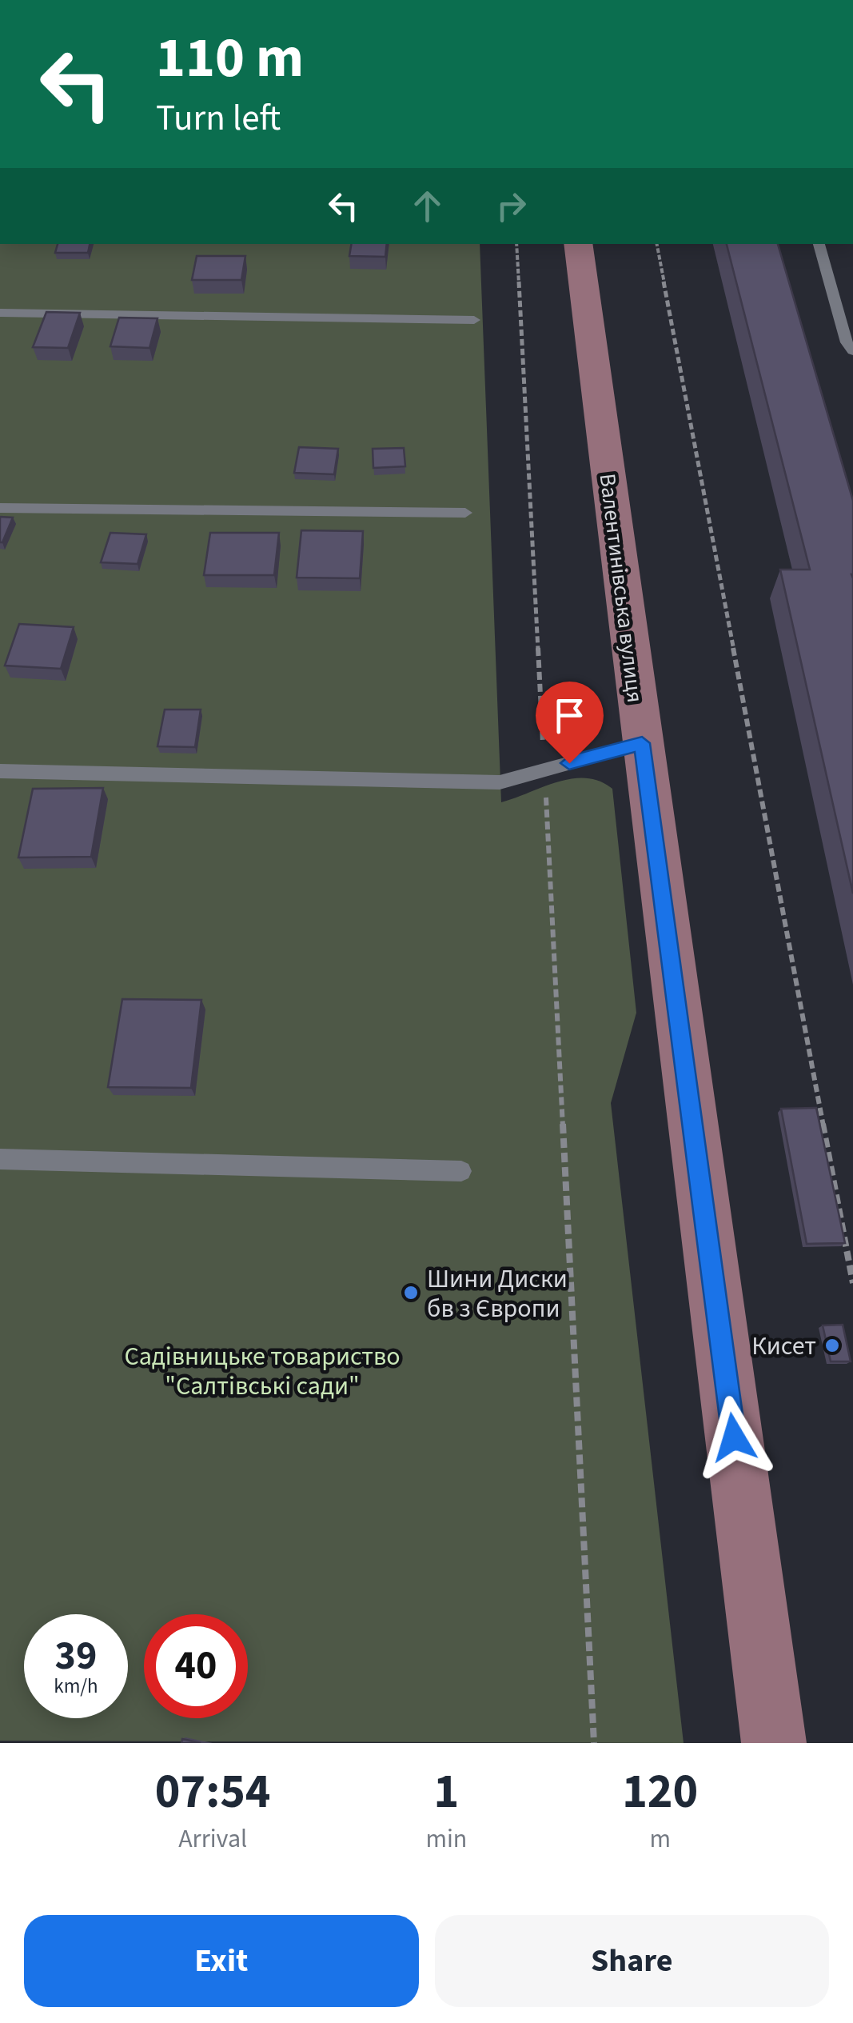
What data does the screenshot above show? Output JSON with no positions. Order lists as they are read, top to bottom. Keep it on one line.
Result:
{"streets":{"street":["Валентинівська вулиця"]},"parks":["Садівницьке товариство \"Салтівські сади\""],"places":["Шини Диски бв з Європи","Кисет"],"page":{"turn":["110 m","Turn left"],"speed":"39 km/h","limit":"40","eta":["07:54","Arrival","1","min","120","m"],"buttons":["Exit","Share"]}}
